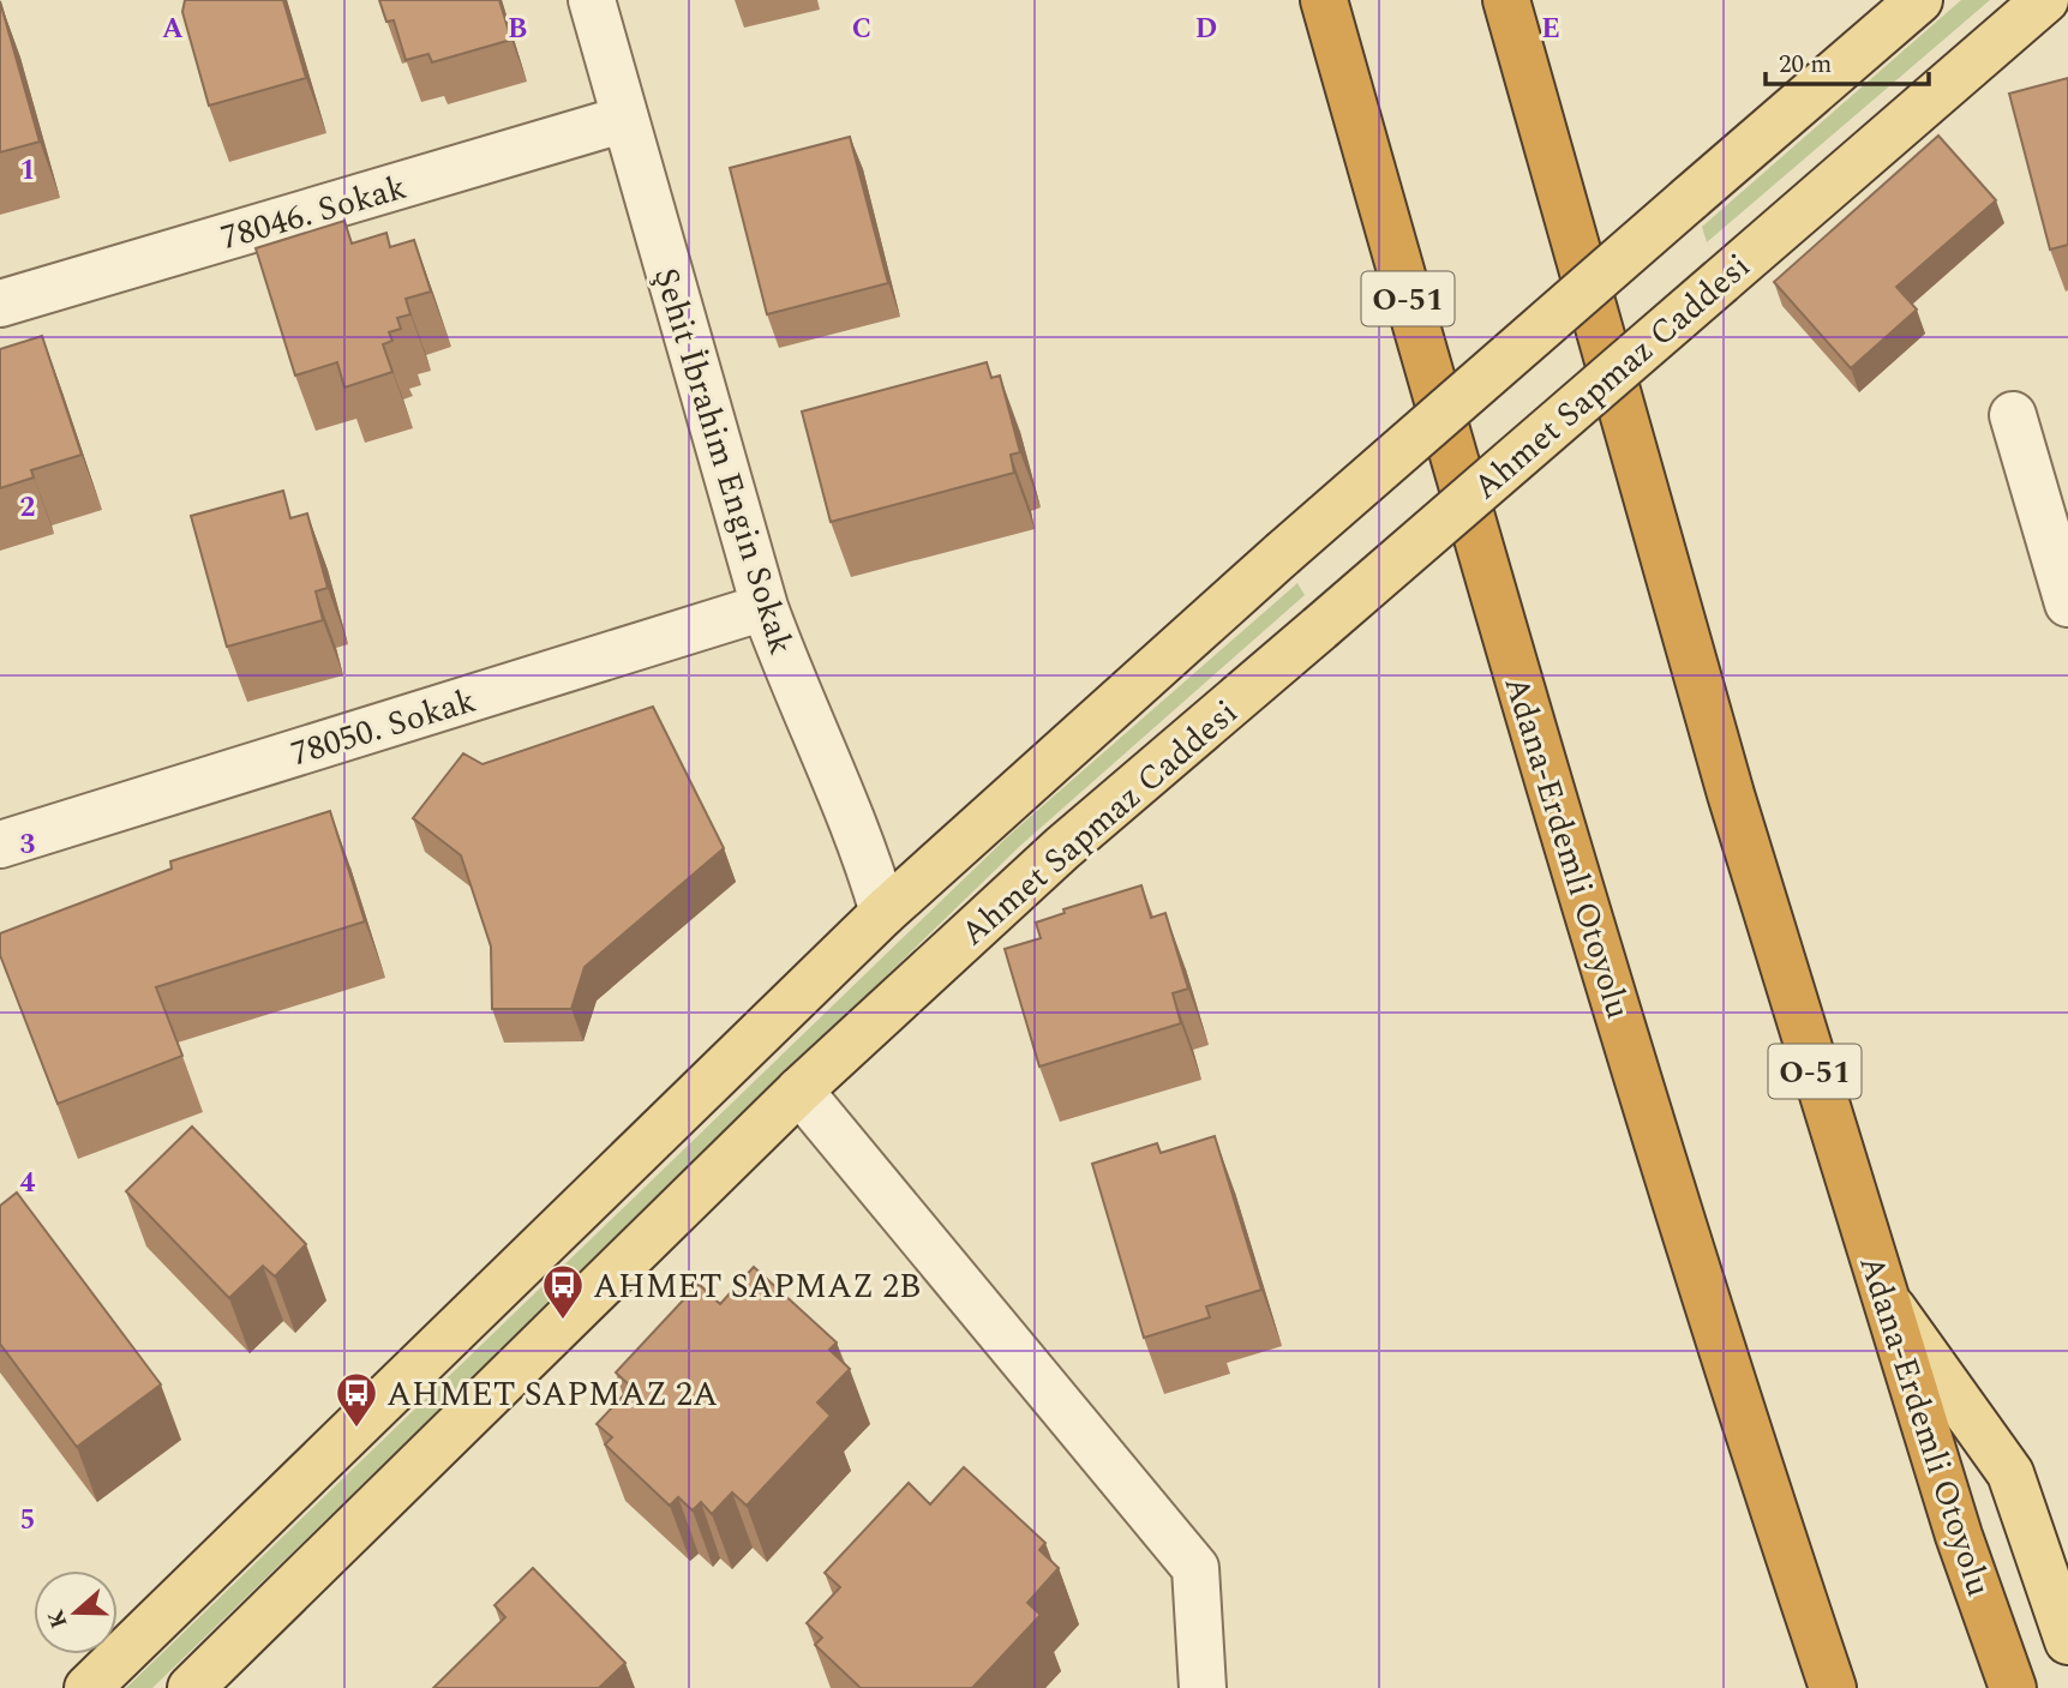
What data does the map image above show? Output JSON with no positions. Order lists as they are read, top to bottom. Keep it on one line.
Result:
{"streets":{"highway":["O-51","Adana-Erdemli Otoyolu"],"main road":["Ahmet Sapmaz Caddesi"],"street":["78046. Sokak","Şehit İbrahim Engin Sokak","78050. Sokak"]},"crossings":[["78046. Sokak","Şehit İbrahim Engin Sokak"],["Şehit İbrahim Engin Sokak","78050. Sokak"]],"places":{"bus stop":["AHMET SAPMAZ 2B","AHMET SAPMAZ 2A"]},"scale_bar":"20 m","north":"left","grid":{"columns":["A","B","C","D","E"],"rows":["1","2","3","4","5"]}}
